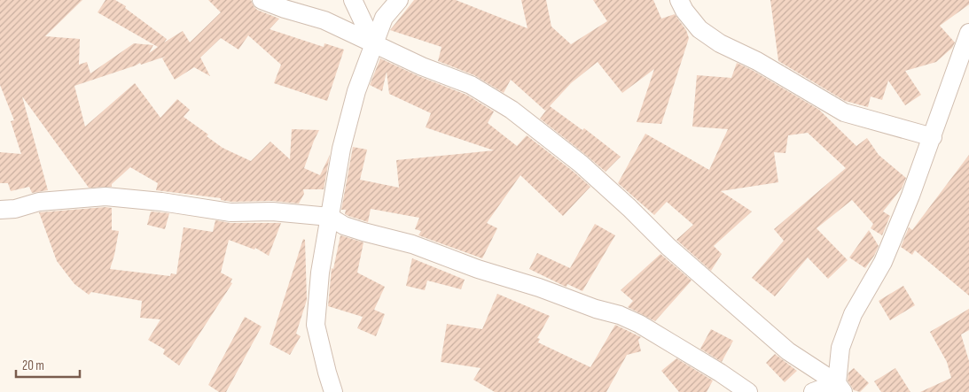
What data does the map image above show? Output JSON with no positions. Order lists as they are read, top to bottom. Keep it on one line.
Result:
{"scale_bar":"20 m"}
